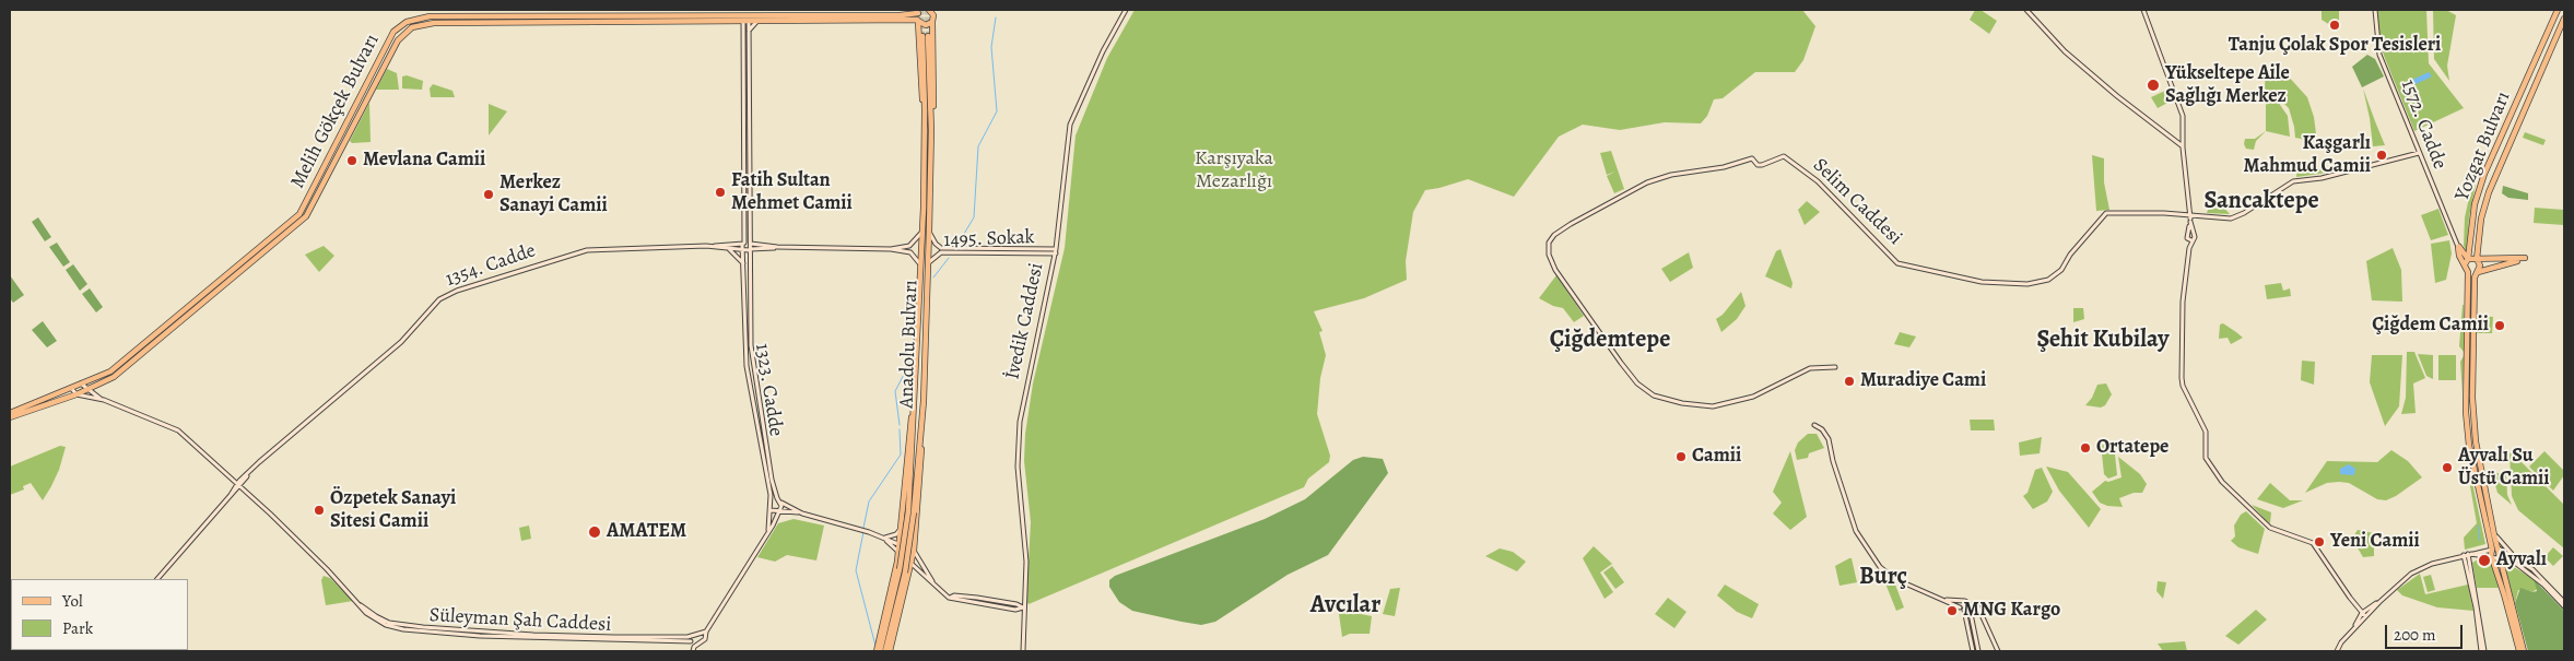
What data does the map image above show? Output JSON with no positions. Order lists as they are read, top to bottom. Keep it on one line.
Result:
{"streets":{"main road":["Melih Gökçek Bulvarı","1572. Cadde","Yozgat Bulvarı","Selim Caddesi","1495. Sokak","1354. Cadde","İvedik Caddesi","Anadolu Bulvarı","1323. Cadde","Süleyman Şah Caddesi"]},"crossings":[["Melih Gökçek Bulvarı","1323. Cadde"],["1495. Sokak","1354. Cadde"],["1495. Sokak","İvedik Caddesi"],["1495. Sokak","Anadolu Bulvarı"],["1495. Sokak","1323. Cadde"],["1354. Cadde","1323. Cadde"],["1354. Cadde","Süleyman Şah Caddesi"]],"districts":["Sancaktepe","Çiğdemtepe","Şehit Kubilay","Burç","Avcılar"],"parks":["Karşıyaka Mezarlığı"],"places":["Tanju Çolak Spor Tesisleri","Yükseltepe Aile Sağlığı Merkez","Kaşgarlı Mahmud Camii","Mevlana Camii","Fatih Sultan Mehmet Camii","Merkez Sanayi Camii","Çiğdem Camii","Muradiye Cami","Ortatepe","Camii","Ayvalı Su Üstü Camii","Özpetek Sanayi Sitesi Camii","AMATEM","Yeni Camii","Ayvalı","MNG Kargo"],"legend":["Yol","Park"],"scale_bar":"200 m"}
